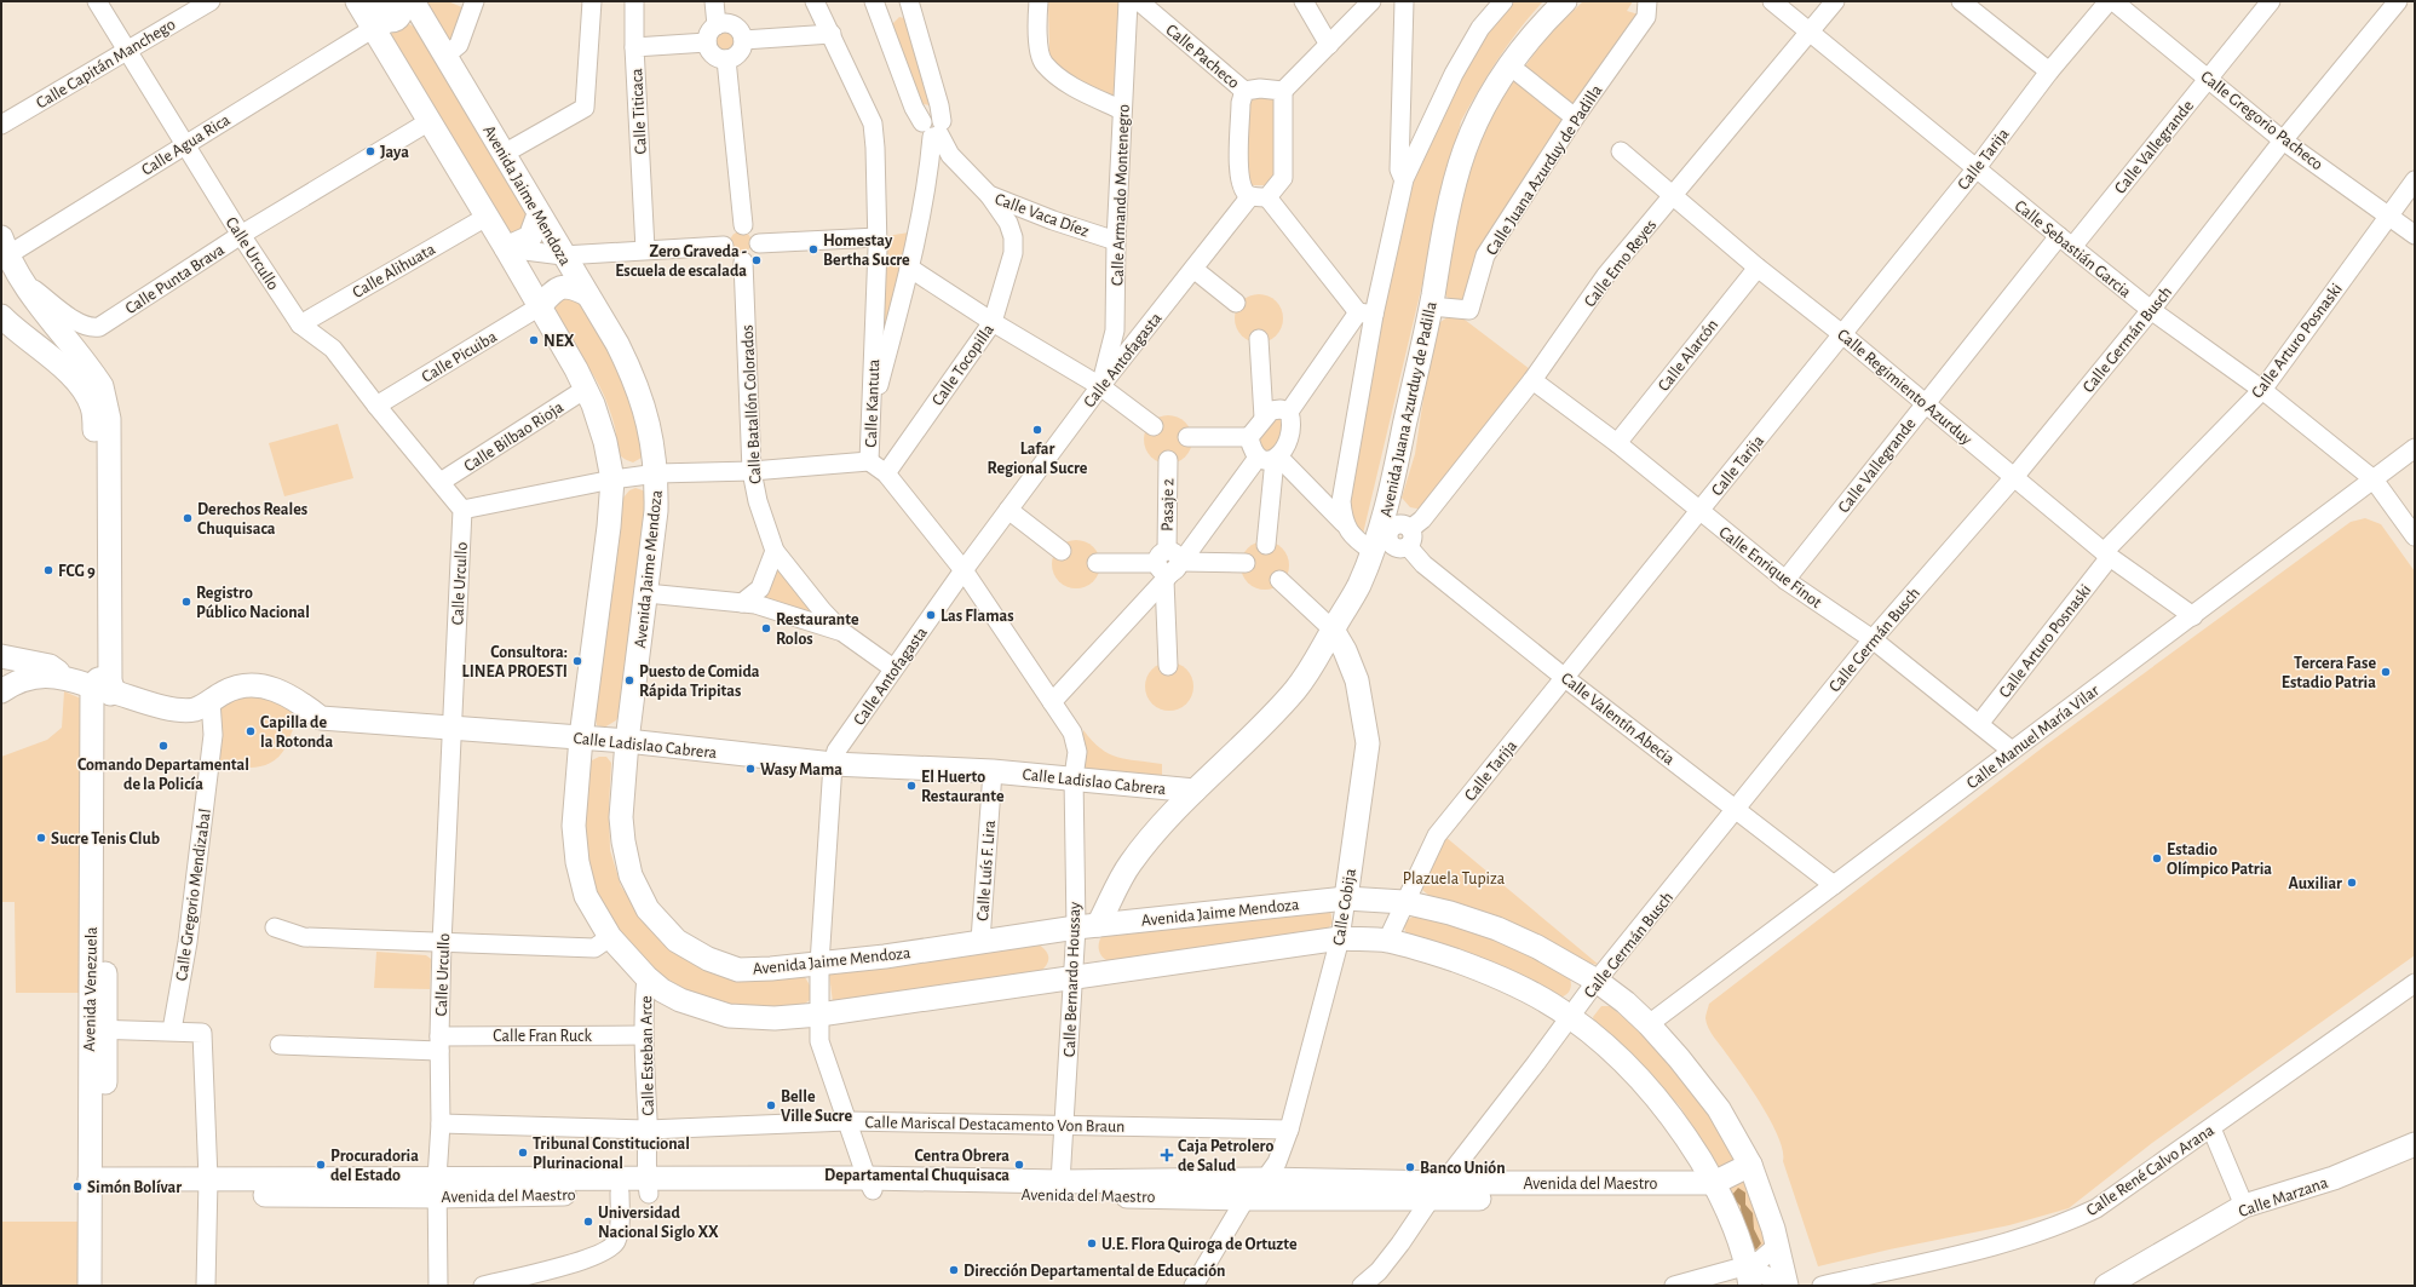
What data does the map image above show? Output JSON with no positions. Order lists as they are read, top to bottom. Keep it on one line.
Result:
{"streets":{"main road":["Avenida Jaime Mendoza","Avenida Juana Azurduy de Padilla","Calle Ladislao Cabrera","Calle Cobija","Avenida Venezuela","Avenida del Maestro","Calle Marzana"],"street":["Calle Pacheco","Calle Capitán Manchego","Calle Titicaca","Calle Gregorio Pacheco","Calle Agua Rica","Calle Vallegrande","Calle Tarija","Calle Juana Azurduy de Padilla","Calle Armando Montenegro","Calle Vaca Díez","Calle Sebastián Garcia","Calle Urcullo","Calle Emo Reyes","Calle Alihuata","Calle Punta Brava","Calle Germán Busch","Calle Arturo Posnaski","Calle Alarcón","Calle Picuiba","Calle Antofagasta","Calle Tocopilla","Calle Regimiento Azurduy","Calle Kantuta","Calle Batallón Colorados","Calle Bilbao Rioja","Pasaje 2","Calle Enrique Finot","Calle Valentín Abecia","Calle Manuel María Vilar","Calle Luís F. Lira","Calle Gregorio Mendizabal","Calle Bernardo Houssay","Calle Fran Ruck","Calle Esteban Arce","Calle Mariscal Destacamento Von Braun","Calle René Calvo Arana"]},"crossings":[["Calle Capitán Manchego","Calle Urcullo"],["Calle Gregorio Pacheco","Calle Vallegrande"],["Calle Gregorio Pacheco","Calle Germán Busch"],["Calle Gregorio Pacheco","Calle Arturo Posnaski"],["Calle Agua Rica","Avenida Jaime Mendoza"],["Calle Agua Rica","Calle Urcullo"],["Calle Vallegrande","Calle Sebastián Garcia"],["Calle Vallegrande","Calle Regimiento Azurduy"],["Calle Vallegrande","Calle Enrique Finot"],["Calle Tarija","Avenida Jaime Mendoza"],["Calle Tarija","Calle Sebastián Garcia"],["Calle Tarija","Calle Regimiento Azurduy"],["Calle Tarija","Calle Enrique Finot"],["Calle Tarija","Calle Valentín Abecia"],["Calle Juana Azurduy de Padilla","Avenida Juana Azurduy de Padilla"],["Avenida Jaime Mendoza","Calle Germán Busch"],["Avenida Jaime Mendoza","Calle Antofagasta"],["Avenida Jaime Mendoza","Avenida Juana Azurduy de Padilla"],["Avenida Jaime Mendoza","Calle Manuel María Vilar"],["Avenida Jaime Mendoza","Calle Ladislao Cabrera"],["Avenida Jaime Mendoza","Calle Luís F. Lira"],["Avenida Jaime Mendoza","Calle Cobija"],["Avenida Jaime Mendoza","Calle Bernardo Houssay"],["Avenida Jaime Mendoza","Avenida del Maestro"],["Calle Armando Montenegro","Calle Vaca Díez"],["Calle Armando Montenegro","Calle Antofagasta"],["Calle Vaca Díez","Calle Tocopilla"],["Calle Sebastián Garcia","Calle Emo Reyes"],["Calle Sebastián Garcia","Calle Germán Busch"],["Calle Sebastián Garcia","Calle Arturo Posnaski"],["Calle Sebastián Garcia","Calle Manuel María Vilar"],["Calle Urcullo","Calle Alihuata"],["Calle Urcullo","Calle Punta Brava"],["Calle Urcullo","Calle Picuiba"],["Calle Urcullo","Calle Bilbao Rioja"],["Calle Urcullo","Calle Ladislao Cabrera"],["Calle Urcullo","Calle Fran Ruck"],["Calle Urcullo","Calle Mariscal Destacamento Von Braun"],["Calle Urcullo","Avenida del Maestro"],["Calle Emo Reyes","Calle Regimiento Azurduy"],["Calle Emo Reyes","Avenida Juana Azurduy de Padilla"],["Calle Emo Reyes","Calle Enrique Finot"],["Calle Emo Reyes","Calle Valentín Abecia"],["Calle Germán Busch","Calle Regimiento Azurduy"],["Calle Germán Busch","Calle Enrique Finot"],["Calle Germán Busch","Calle Valentín Abecia"],["Calle Germán Busch","Avenida del Maestro"],["Calle Arturo Posnaski","Calle Regimiento Azurduy"],["Calle Arturo Posnaski","Calle Enrique Finot"],["Calle Alarcón","Calle Regimiento Azurduy"],["Calle Alarcón","Calle Enrique Finot"],["Calle Antofagasta","Calle Kantuta"],["Calle Antofagasta","Calle Batallón Colorados"],["Calle Antofagasta","Calle Ladislao Cabrera"],["Calle Antofagasta","Calle Mariscal Destacamento Von Braun"],["Calle Antofagasta","Avenida del Maestro"],["Calle Tocopilla","Calle Kantuta"],["Calle Regimiento Azurduy","Calle Manuel María Vilar"],["Calle Kantuta","Calle Ladislao Cabrera"],["Calle Kantuta","Calle Bernardo Houssay"],["Avenida Juana Azurduy de Padilla","Calle Valentín Abecia"],["Avenida Juana Azurduy de Padilla","Calle Ladislao Cabrera"],["Avenida Juana Azurduy de Padilla","Calle Cobija"],["Calle Enrique Finot","Calle Manuel María Vilar"],["Calle Valentín Abecia","Calle Manuel María Vilar"],["Calle Ladislao Cabrera","Calle Luís F. Lira"],["Calle Ladislao Cabrera","Calle Gregorio Mendizabal"],["Calle Ladislao Cabrera","Calle Bernardo Houssay"],["Calle Ladislao Cabrera","Avenida Venezuela"],["Calle Cobija","Calle Mariscal Destacamento Von Braun"],["Calle Cobija","Avenida del Maestro"],["Calle Bernardo Houssay","Calle Mariscal Destacamento Von Braun"],["Calle Bernardo Houssay","Avenida del Maestro"],["Avenida Venezuela","Avenida del Maestro"],["Calle Fran Ruck","Calle Esteban Arce"],["Calle Esteban Arce","Calle Mariscal Destacamento Von Braun"],["Calle Esteban Arce","Avenida del Maestro"]],"parks":["Plazuela Tupiza"],"places":{"other":["Jaya","Homestay Bertha Sucre","Zero Graveda - Escuela de escalada","NEX","Lafar Regional Sucre","Derechos Reales Chuquisaca","FCG 9","Registro Público Nacional","Las Flamas","Restaurante Rolos","Consultora: LINEA PROESTI","Tercera Fase Estadio Patria","Puesto de Comida Rápida Tripitas","Capilla de la Rotonda","Comando Departamental de la Policía","Wasy Mama","El Huerto Restaurante","Sucre Tenis Club","Estadio Olímpico Patria","Auxiliar","Belle Ville Sucre","Tribunal Constitucional Plurinacional","Procuradoria del Estado","Centra Obrera Departamental Chuquisaca","Banco Unión","Simón Bolívar","Universidad Nacional Siglo XX","U.E. Flora Quiroga de Ortuzte","Dirección Departamental de Educación"],"health":["Caja Petrolero de Salud"]}}
